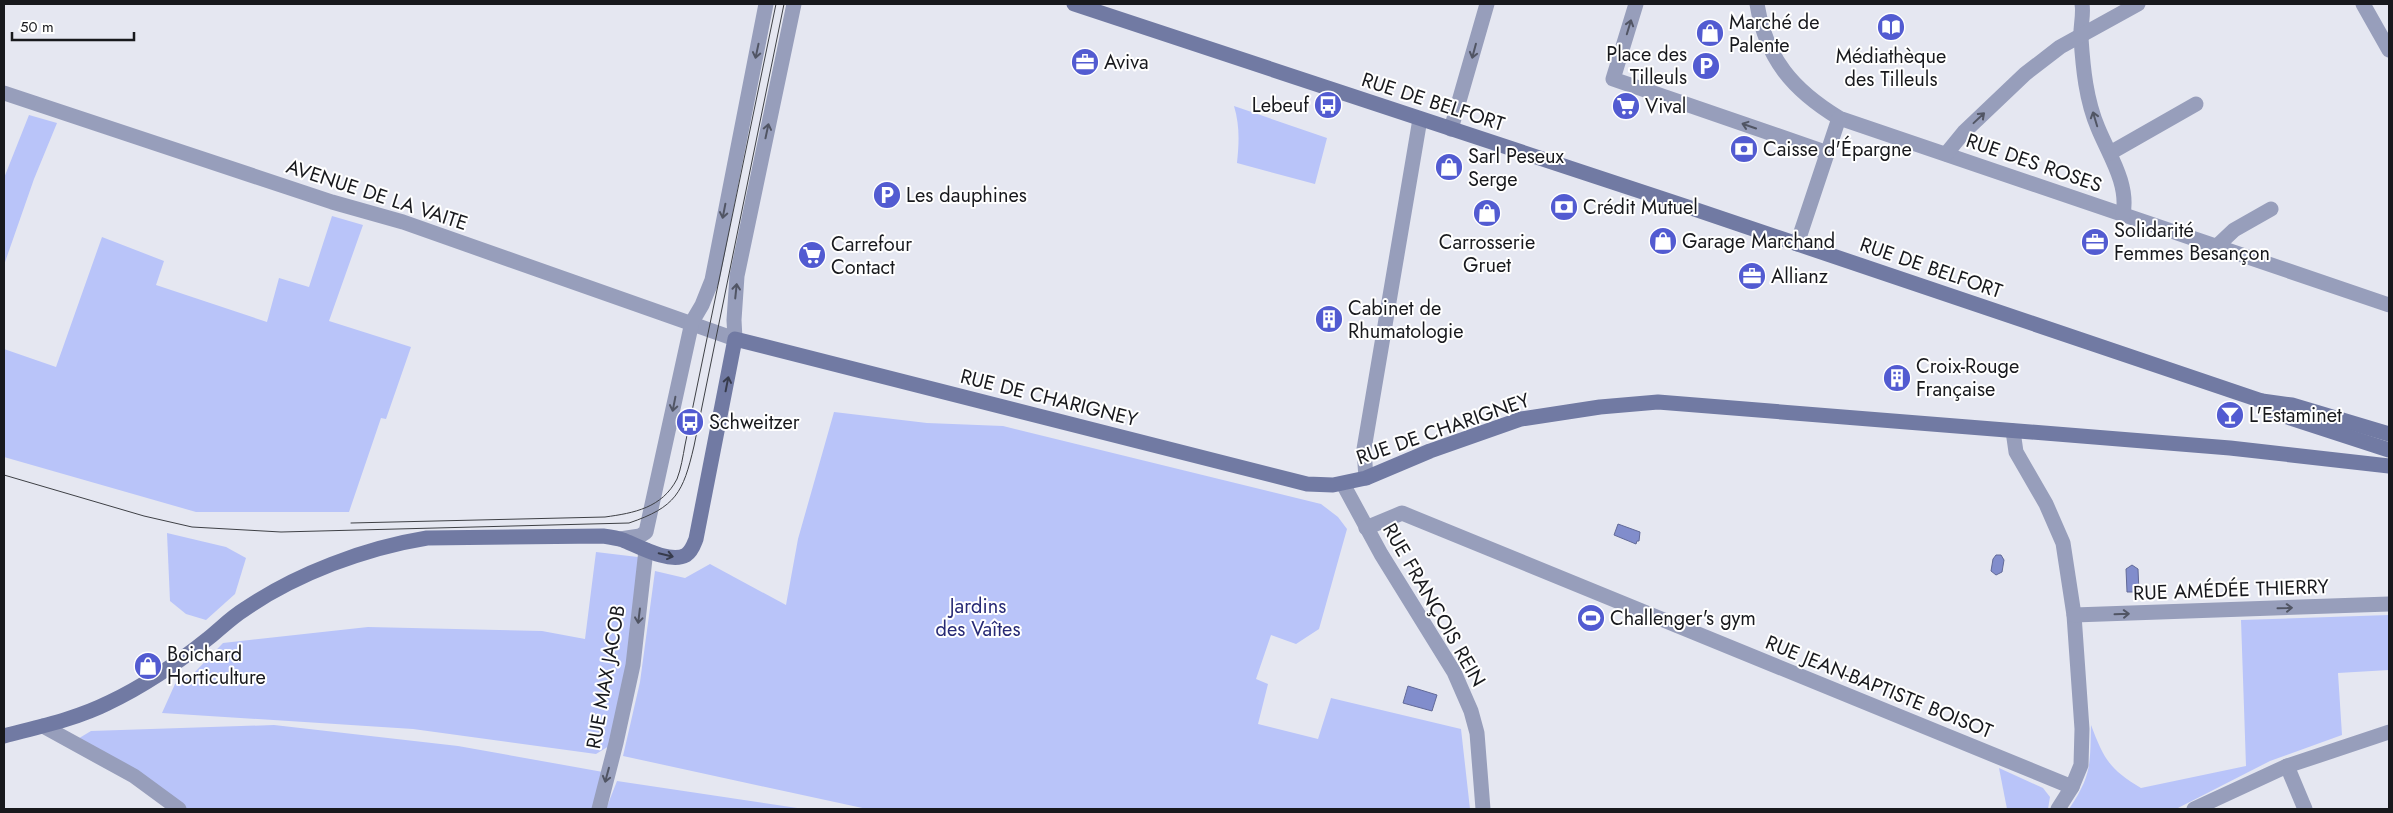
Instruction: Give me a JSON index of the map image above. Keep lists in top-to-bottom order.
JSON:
{
  "streets": {
    "street": [
      "RUE DE BELFORT",
      "RUE DES ROSES",
      "AVENUE DE LA VAITE",
      "RUE DE CHARIGNEY",
      "RUE AMÉDÉE THIERRY",
      "RUE FRANÇOIS REIN",
      "RUE MAX JACOB",
      "RUE JEAN-BAPTISTE BOISOT"
    ]
  },
  "crossings": [
    ["AVENUE DE LA VAITE", "RUE DE CHARIGNEY"],
    ["RUE DE CHARIGNEY", "RUE FRANÇOIS REIN"],
    ["RUE FRANÇOIS REIN", "RUE JEAN-BAPTISTE BOISOT"]
  ],
  "one_way": ["RUE AMÉDÉE THIERRY", "RUE MAX JACOB"],
  "parks": ["Jardins des Vaîtes"],
  "places": {
    "library": ["Médiathèque des Tilleuls"],
    "shop": [
      "Marché de Palente",
      "Sarl Peseux Serge",
      "Carrosserie Gruet",
      "Garage Marchand",
      "Boichard Horticulture"
    ],
    "office": ["Aviva", "Solidarité Femmes Besançon", "Allianz"],
    "parking": ["Place des Tilleuls", "Les dauphines"],
    "bus stop": ["Lebeuf", "Schweitzer"],
    "supermarket": ["Vival", "Carrefour Contact"],
    "bank": ["Caisse d'Épargne", "Crédit Mutuel"],
    "building": ["Cabinet de Rhumatologie", "Croix-Rouge Française"],
    "bar": ["L'Estaminet"],
    "sports": ["Challenger's gym"]
  },
  "scale_bar": "50 m"
}
